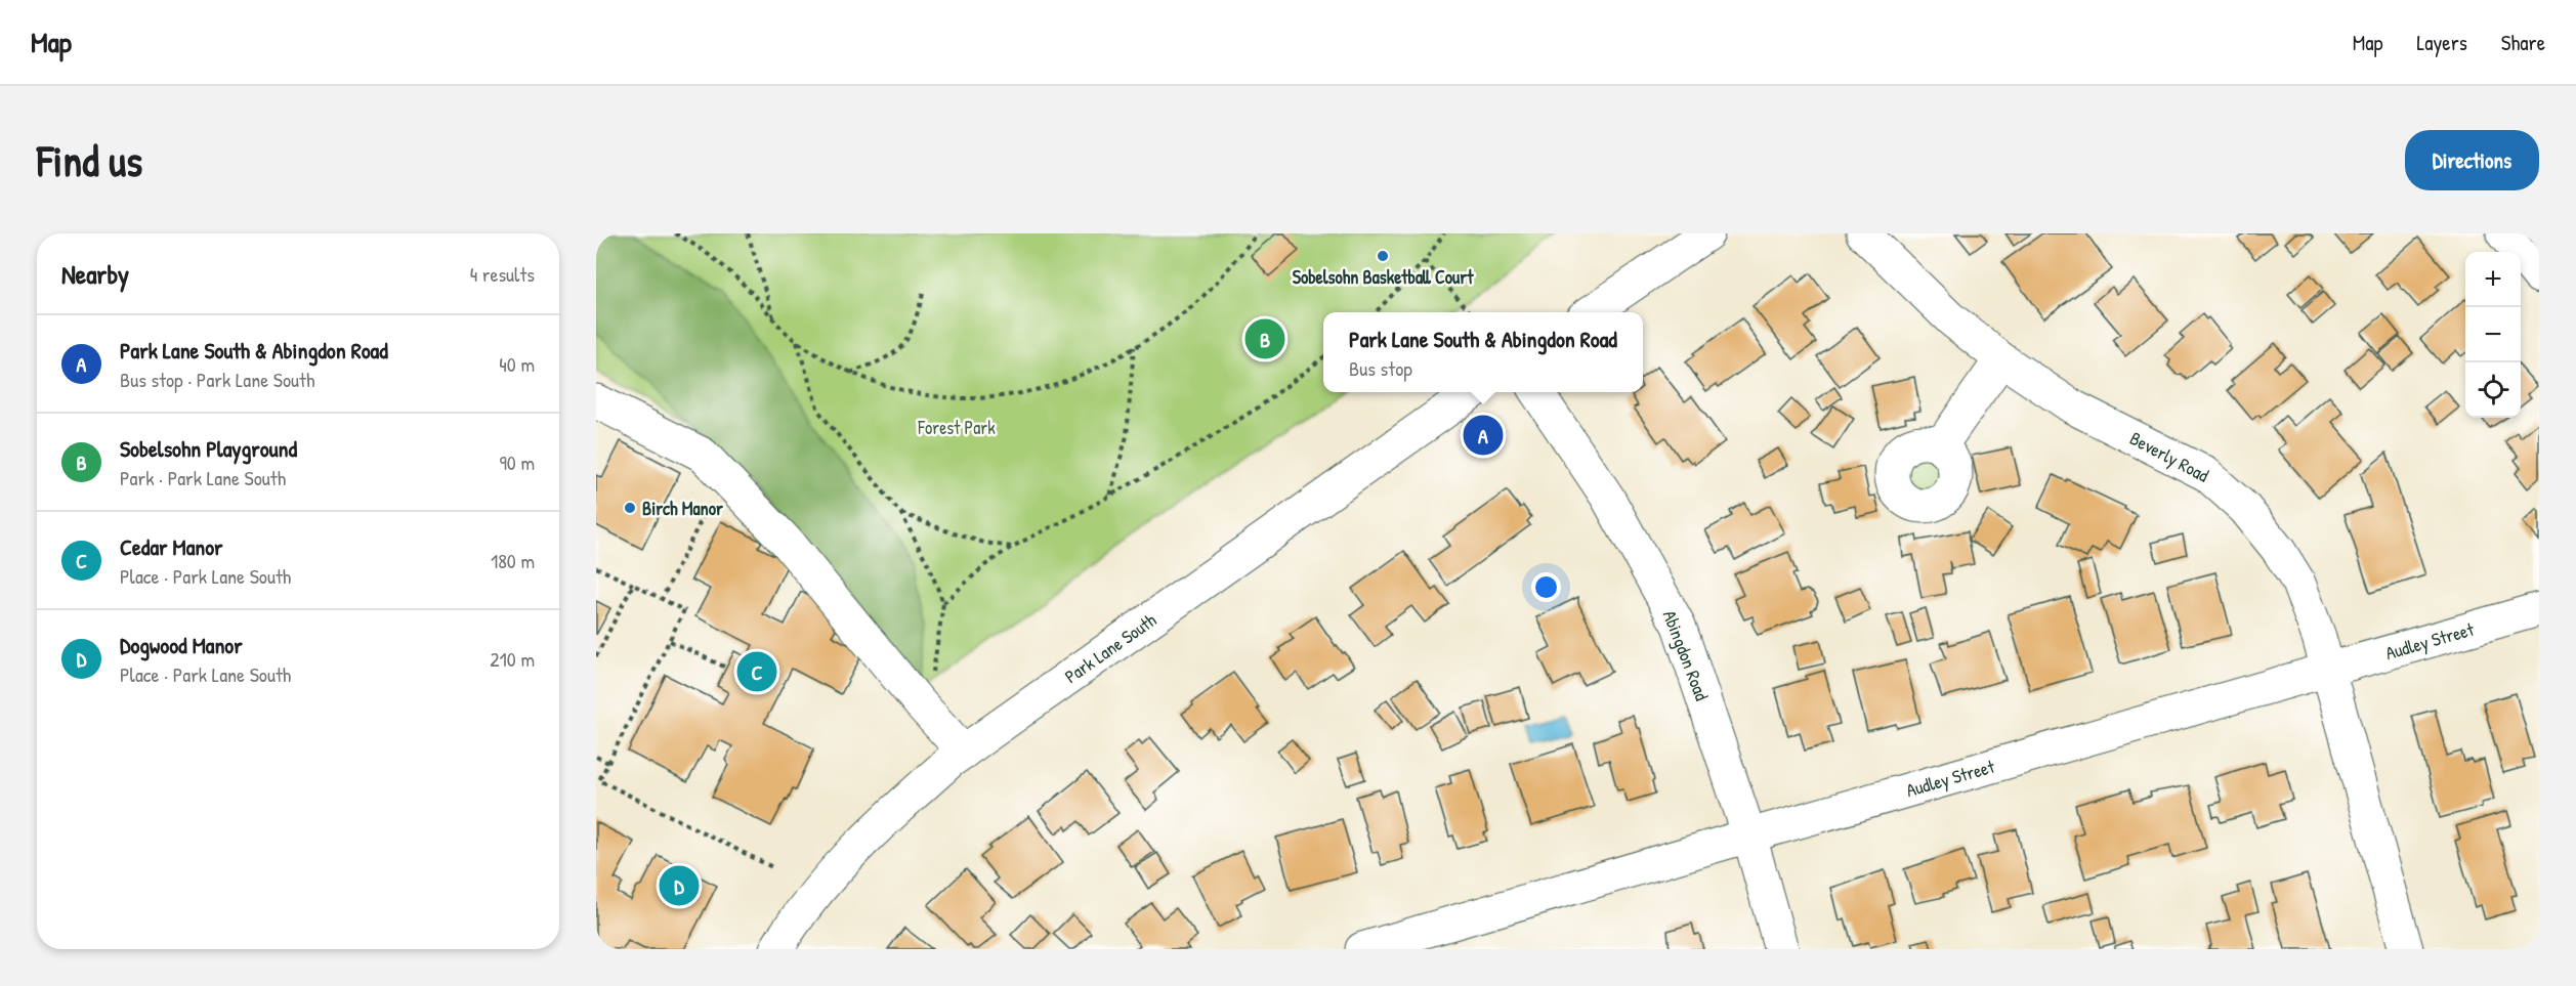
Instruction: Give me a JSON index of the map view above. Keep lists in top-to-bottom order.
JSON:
{
  "streets": {
    "street": [
      "Beverly Road",
      "Audley Street",
      "Park Lane South",
      "Abingdon Road"
    ]
  },
  "crossings": [
    ["Beverly Road", "Audley Street"],
    ["Audley Street", "Abingdon Road"]
  ],
  "parks": ["Forest Park"],
  "places": ["Sobelsohn Basketball Court", "Birch Manor"],
  "page": {
    "header": "Map",
    "nav": ["Map", "Layers", "Share"],
    "buttons": "Directions",
    "title": "Find us",
    "heading": ["Nearby", "4 results"],
    "map_buttons": ["+", "−"],
    "popup": ["Park Lane South & Abingdon Road", "Bus stop"],
    "list": [
      {
        "mark": "A",
        "name": "Park Lane South & Abingdon Road",
        "note": "Bus stop · Park Lane South",
        "value": "40 m"
      },
      {
        "mark": "B",
        "name": "Sobelsohn Playground",
        "note": "Park · Park Lane South",
        "value": "90 m"
      },
      {
        "mark": "C",
        "name": "Cedar Manor",
        "note": "Place · Park Lane South",
        "value": "180 m"
      },
      {
        "mark": "D",
        "name": "Dogwood Manor",
        "note": "Place · Park Lane South",
        "value": "210 m"
      }
    ],
    "pins": [
      "B",
      "A",
      "C",
      "D"
    ]
  }
}
